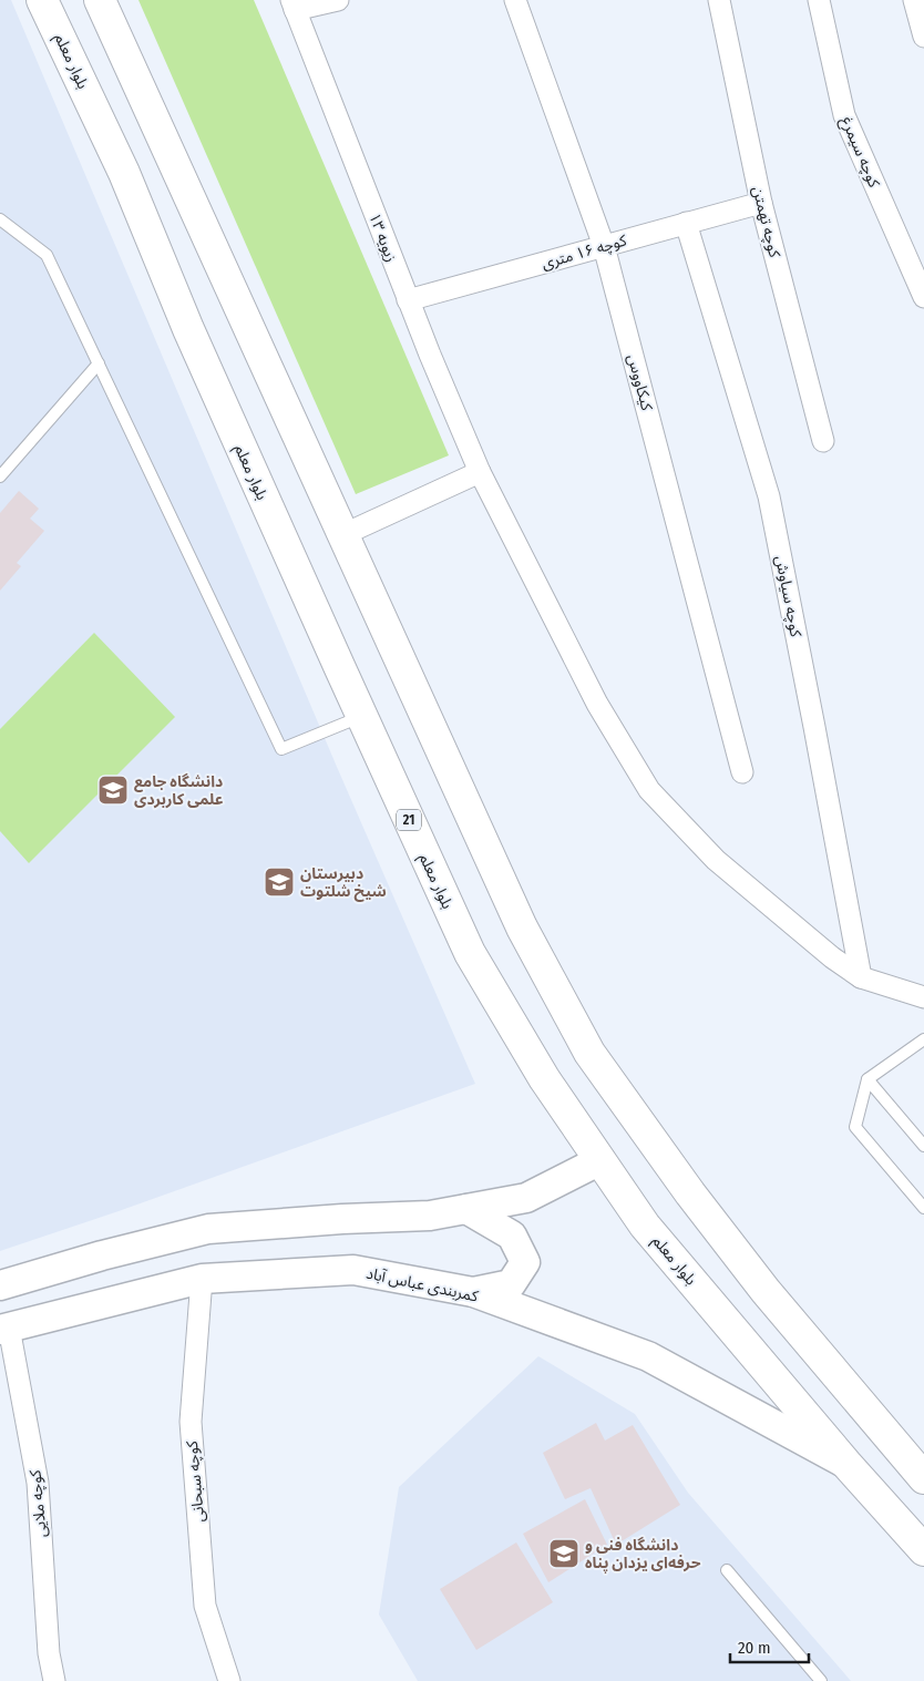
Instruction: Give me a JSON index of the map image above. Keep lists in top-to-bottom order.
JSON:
{
  "streets": {
    "main road": ["بلوار معلم", "21", "کمربندی عباس آباد"],
    "street": [
      "کوچه سیمرغ",
      "کوچه تهمتن",
      "زیویه ۱۳",
      "کوچه ۱۶ متری",
      "کیکاووس",
      "کوچه سیاوش",
      "کوچه سبحانی",
      "کوچه ملایی"
    ]
  },
  "crossings": [
    ["بلوار معلم", "کمربندی عباس آباد"],
    ["کوچه تهمتن", "کوچه ۱۶ متری"],
    ["زیویه ۱۳", "کوچه ۱۶ متری"],
    ["زیویه ۱۳", "کوچه سیاوش"],
    ["کوچه ۱۶ متری", "کیکاووس"],
    ["کوچه ۱۶ متری", "کوچه سیاوش"],
    ["کمربندی عباس آباد", "کوچه سبحانی"],
    ["کمربندی عباس آباد", "کوچه ملایی"]
  ],
  "places": {
    "school or university": ["دانشگاه جامع علمی کاربردی", "دبیرستان شیخ شلتوت", "دانشگاه فنی و حرفه‌ای یزدان پناه"]
  },
  "scale_bar": "20 m"
}
